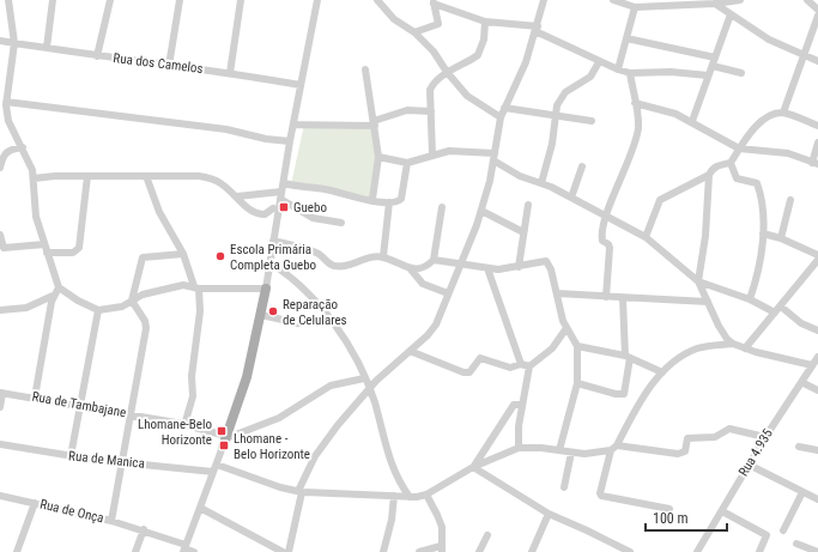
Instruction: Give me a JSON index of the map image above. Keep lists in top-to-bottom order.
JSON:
{
  "streets": {
    "street": [
      "Rua dos Camelos",
      "Rua de Tambajane",
      "Rua 4.935",
      "Rua de Manica",
      "Rua de Onça"
    ]
  },
  "places": {
    "transit": ["Guebo", "Lhomane-Belo Horizonte", "Lhomane - Belo Horizonte"],
    "other": ["Escola Primária Completa Guebo", "Reparação de Celulares"]
  },
  "scale_bar": "100 m"
}
